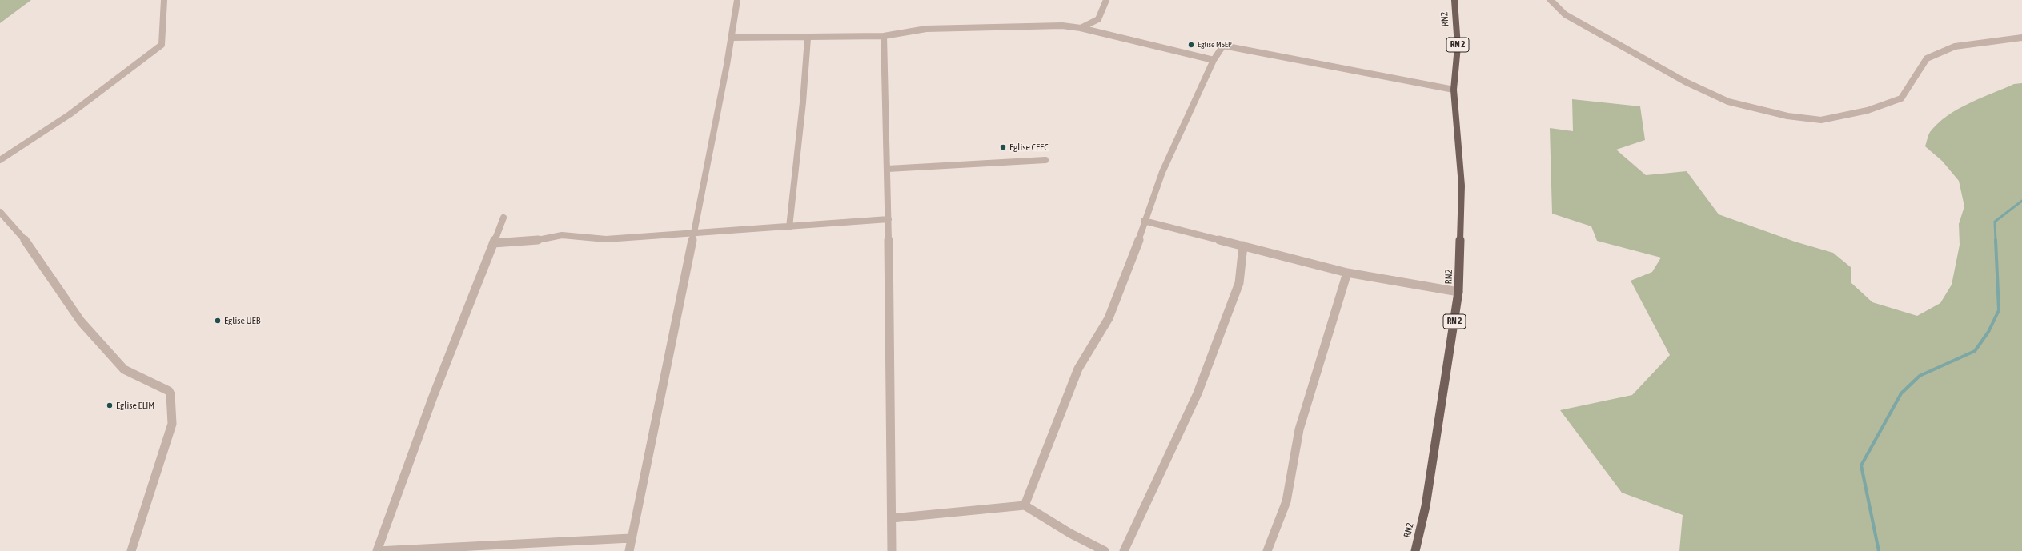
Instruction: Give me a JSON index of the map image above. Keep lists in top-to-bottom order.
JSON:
{
  "streets": {
    "main road": ["RN2", "RN 2"]
  },
  "places": [
    "Eglise MSEP",
    "Eglise CEEC",
    "Eglise UEB",
    "Eglise ELIM"
  ]
}
